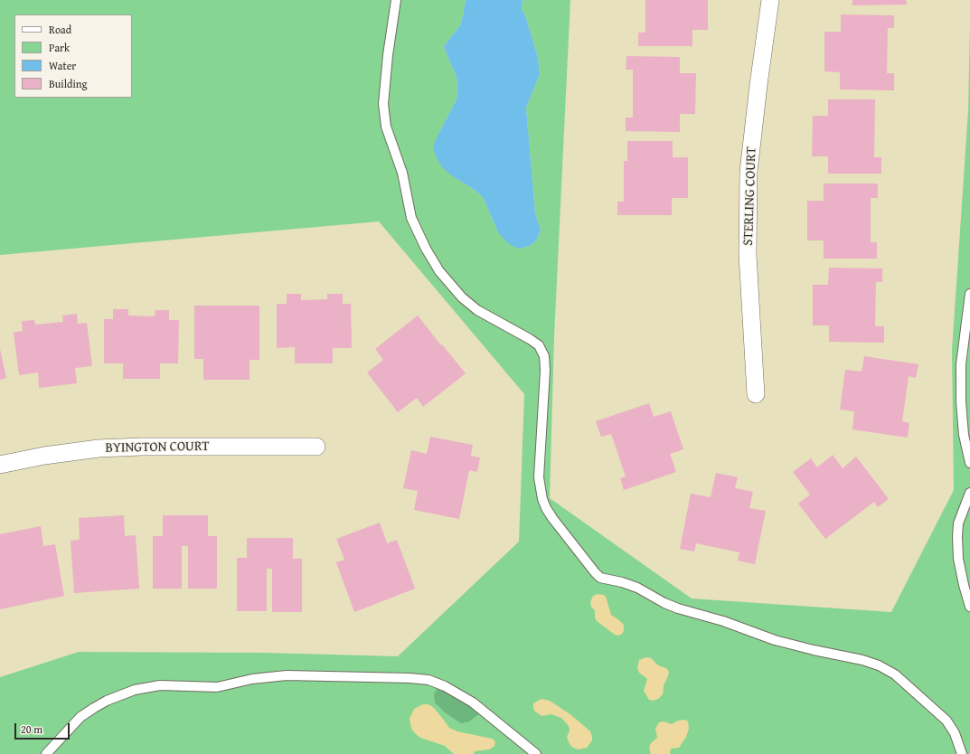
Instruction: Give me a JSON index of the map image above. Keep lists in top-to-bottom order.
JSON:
{
  "streets": {
    "street": ["STERLING COURT", "BYINGTON COURT"]
  },
  "legend": [
    "Road",
    "Park",
    "Water",
    "Building"
  ],
  "scale_bar": "20 m"
}
